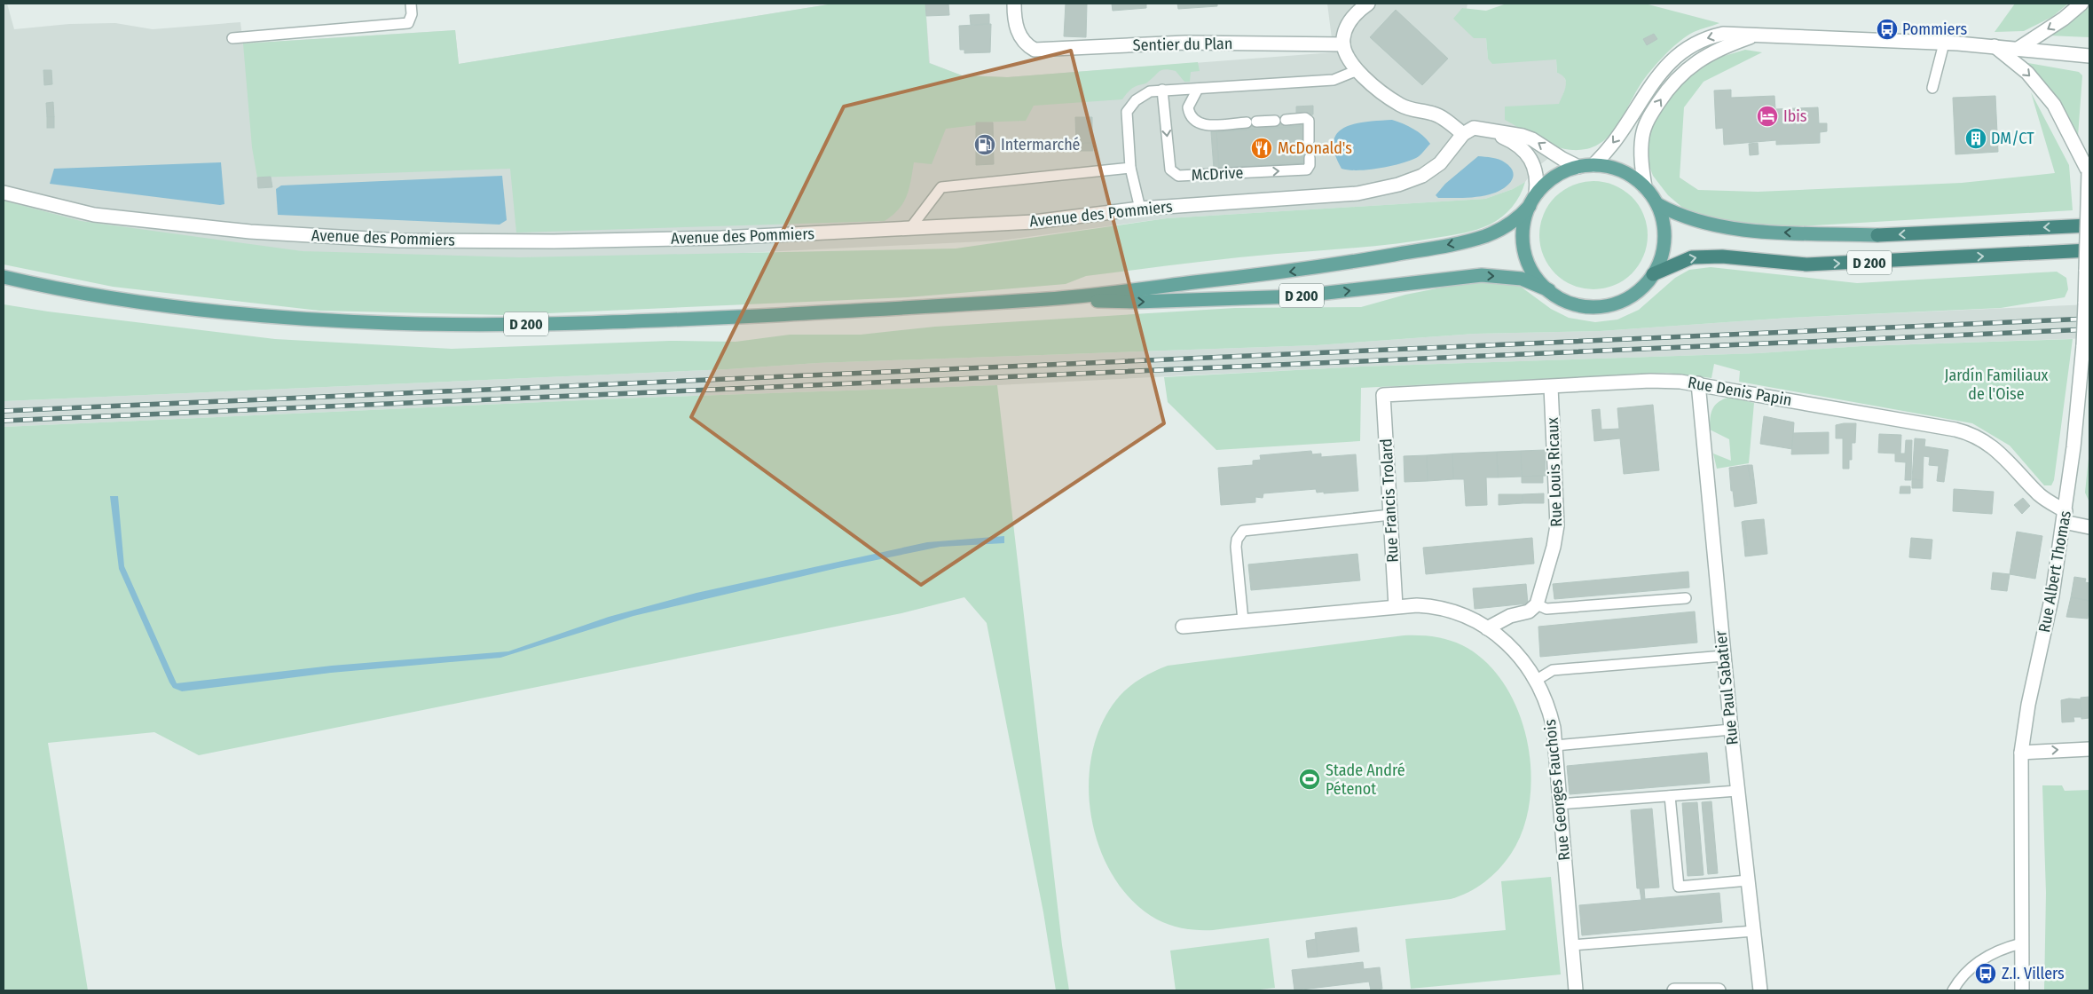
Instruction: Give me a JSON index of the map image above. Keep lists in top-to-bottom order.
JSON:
{
  "streets": {
    "highway": ["D 200"],
    "street": [
      "Sentier du Plan",
      "Avenue des Pommiers",
      "Rue Denis Papin",
      "Rue Louis Ricaux",
      "Rue Francis Trolard",
      "Rue Albert Thomas",
      "Rue Paul Sabatier",
      "Rue Georges Fauchois"
    ],
    "lane": ["McDrive"]
  },
  "crossings": [
    ["Rue Denis Papin", "Rue Louis Ricaux"],
    ["Rue Denis Papin", "Rue Francis Trolard"],
    ["Rue Denis Papin", "Rue Albert Thomas"],
    ["Rue Denis Papin", "Rue Paul Sabatier"],
    ["Rue Francis Trolard", "Rue Georges Fauchois"]
  ],
  "parks": ["Jardín Familiaux de l'Oise"],
  "places": {
    "bus stop": ["Pommiers", "Z.I. Villers"],
    "hotel": ["Ibis"],
    "building": ["DM/CT"],
    "fuel station": ["Intermarché"],
    "restaurant": ["McDonald's"],
    "sports": ["Stade André Pétenot"]
  }
}
